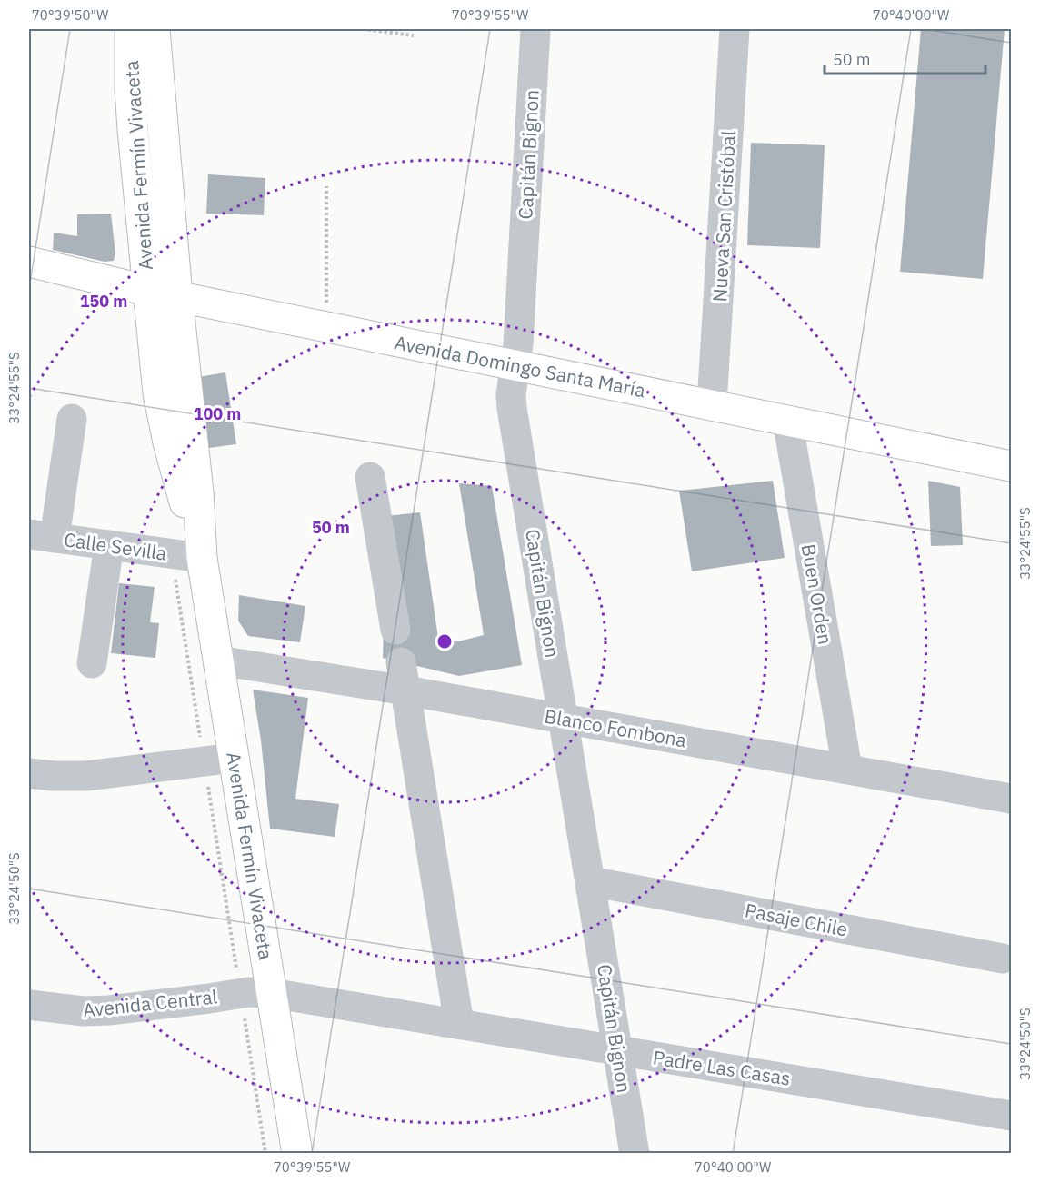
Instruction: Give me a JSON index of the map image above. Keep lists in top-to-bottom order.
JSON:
{
  "streets": {
    "main road": ["Avenida Fermín Vivaceta", "Avenida Domingo Santa María"],
    "street": [
      "Capitán Bignon",
      "Nueva San Cristóbal",
      "Calle Sevilla",
      "Buen Orden",
      "Blanco Fombona",
      "Pasaje Chile",
      "Avenida Central",
      "Padre Las Casas"
    ]
  },
  "crossings": [
    ["Capitán Bignon", "Avenida Domingo Santa María"],
    ["Capitán Bignon", "Blanco Fombona"],
    ["Capitán Bignon", "Pasaje Chile"],
    ["Capitán Bignon", "Padre Las Casas"],
    ["Avenida Fermín Vivaceta", "Avenida Domingo Santa María"],
    ["Avenida Fermín Vivaceta", "Calle Sevilla"],
    ["Avenida Fermín Vivaceta", "Blanco Fombona"],
    ["Avenida Fermín Vivaceta", "Avenida Central"],
    ["Avenida Fermín Vivaceta", "Padre Las Casas"],
    ["Nueva San Cristóbal", "Avenida Domingo Santa María"],
    ["Avenida Domingo Santa María", "Buen Orden"],
    ["Buen Orden", "Blanco Fombona"],
    ["Avenida Central", "Padre Las Casas"]
  ],
  "scale_bar": "50 m",
  "coordinates": [
    "70°39'50\"W",
    "70°39'55\"W",
    "70°40'00\"W",
    "33°24'55\"S",
    "33°24'50\"S"
  ],
  "rings": ["150 m", "100 m", "50 m"]
}
